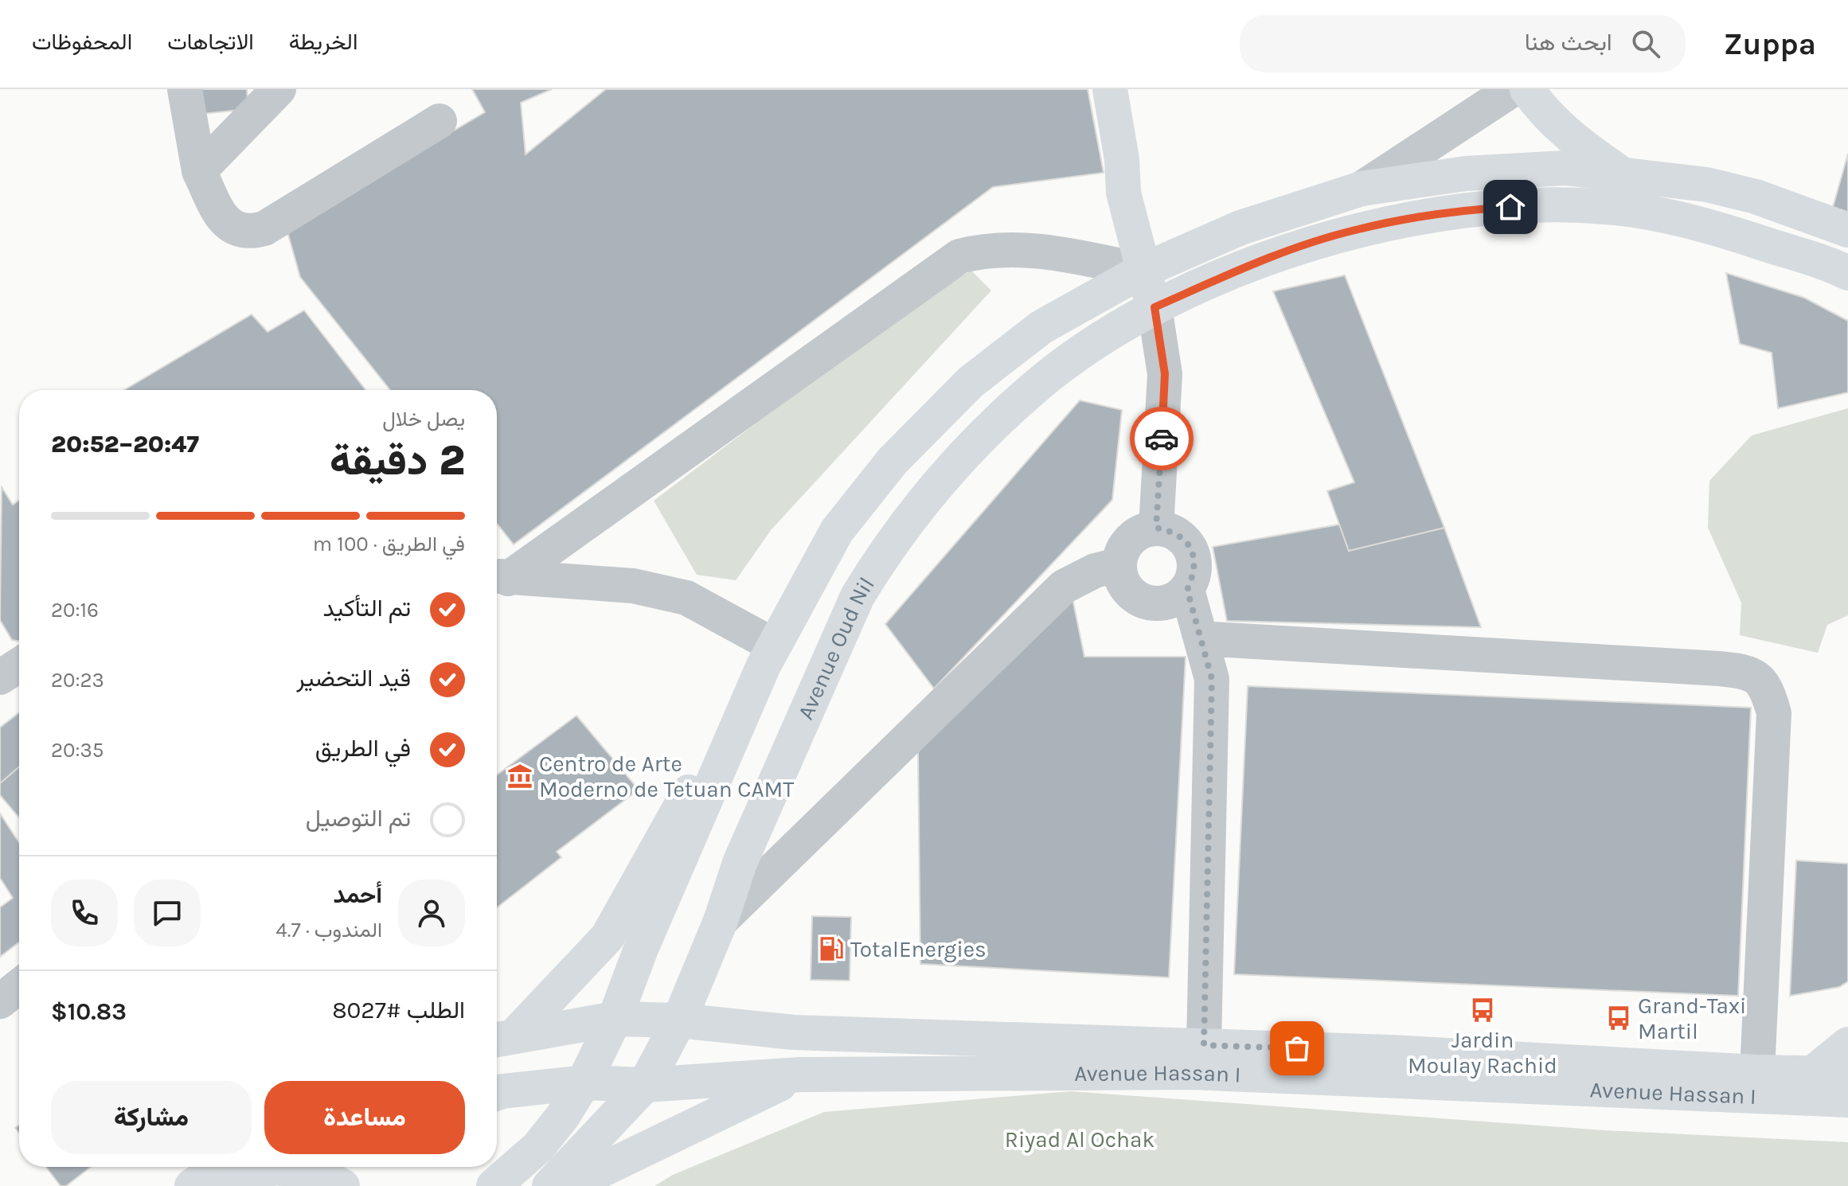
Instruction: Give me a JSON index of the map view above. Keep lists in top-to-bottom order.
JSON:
{
  "streets": {
    "main road": ["Avenue Oud Nil", "Avenue Hassan I"]
  },
  "crossings": [
    ["Avenue Oud Nil", "Avenue Hassan I"]
  ],
  "parks": ["Riyad Al Ochak"],
  "places": {
    "museum": ["Centro de Arte Moderno de Tetuan CAMT"],
    "fuel station": ["TotalEnergies"],
    "bus stop": ["Jardin Moulay Rachid", "Grand-Taxi Martil"]
  },
  "page": {
    "header": "Zuppa",
    "search": "ابحث هنا",
    "nav": ["الخريطة", "الاتجاهات", "المحفوظات"],
    "heading": ["2 دقيقة", "يصل خلال", "20:47–20:52"],
    "panel": [
      "أحمد",
      "المندوب · 4.7",
      "الطلب #8027",
      "$10.83"
    ],
    "bar": "في الطريق · 100 m",
    "list": [
      ["تم التأكيد", "20:16"],
      ["قيد التحضير", "20:23"],
      ["في الطريق", "20:35"],
      "تم التوصيل"
    ],
    "buttons": ["مساعدة", "مشاركة"]
  }
}
